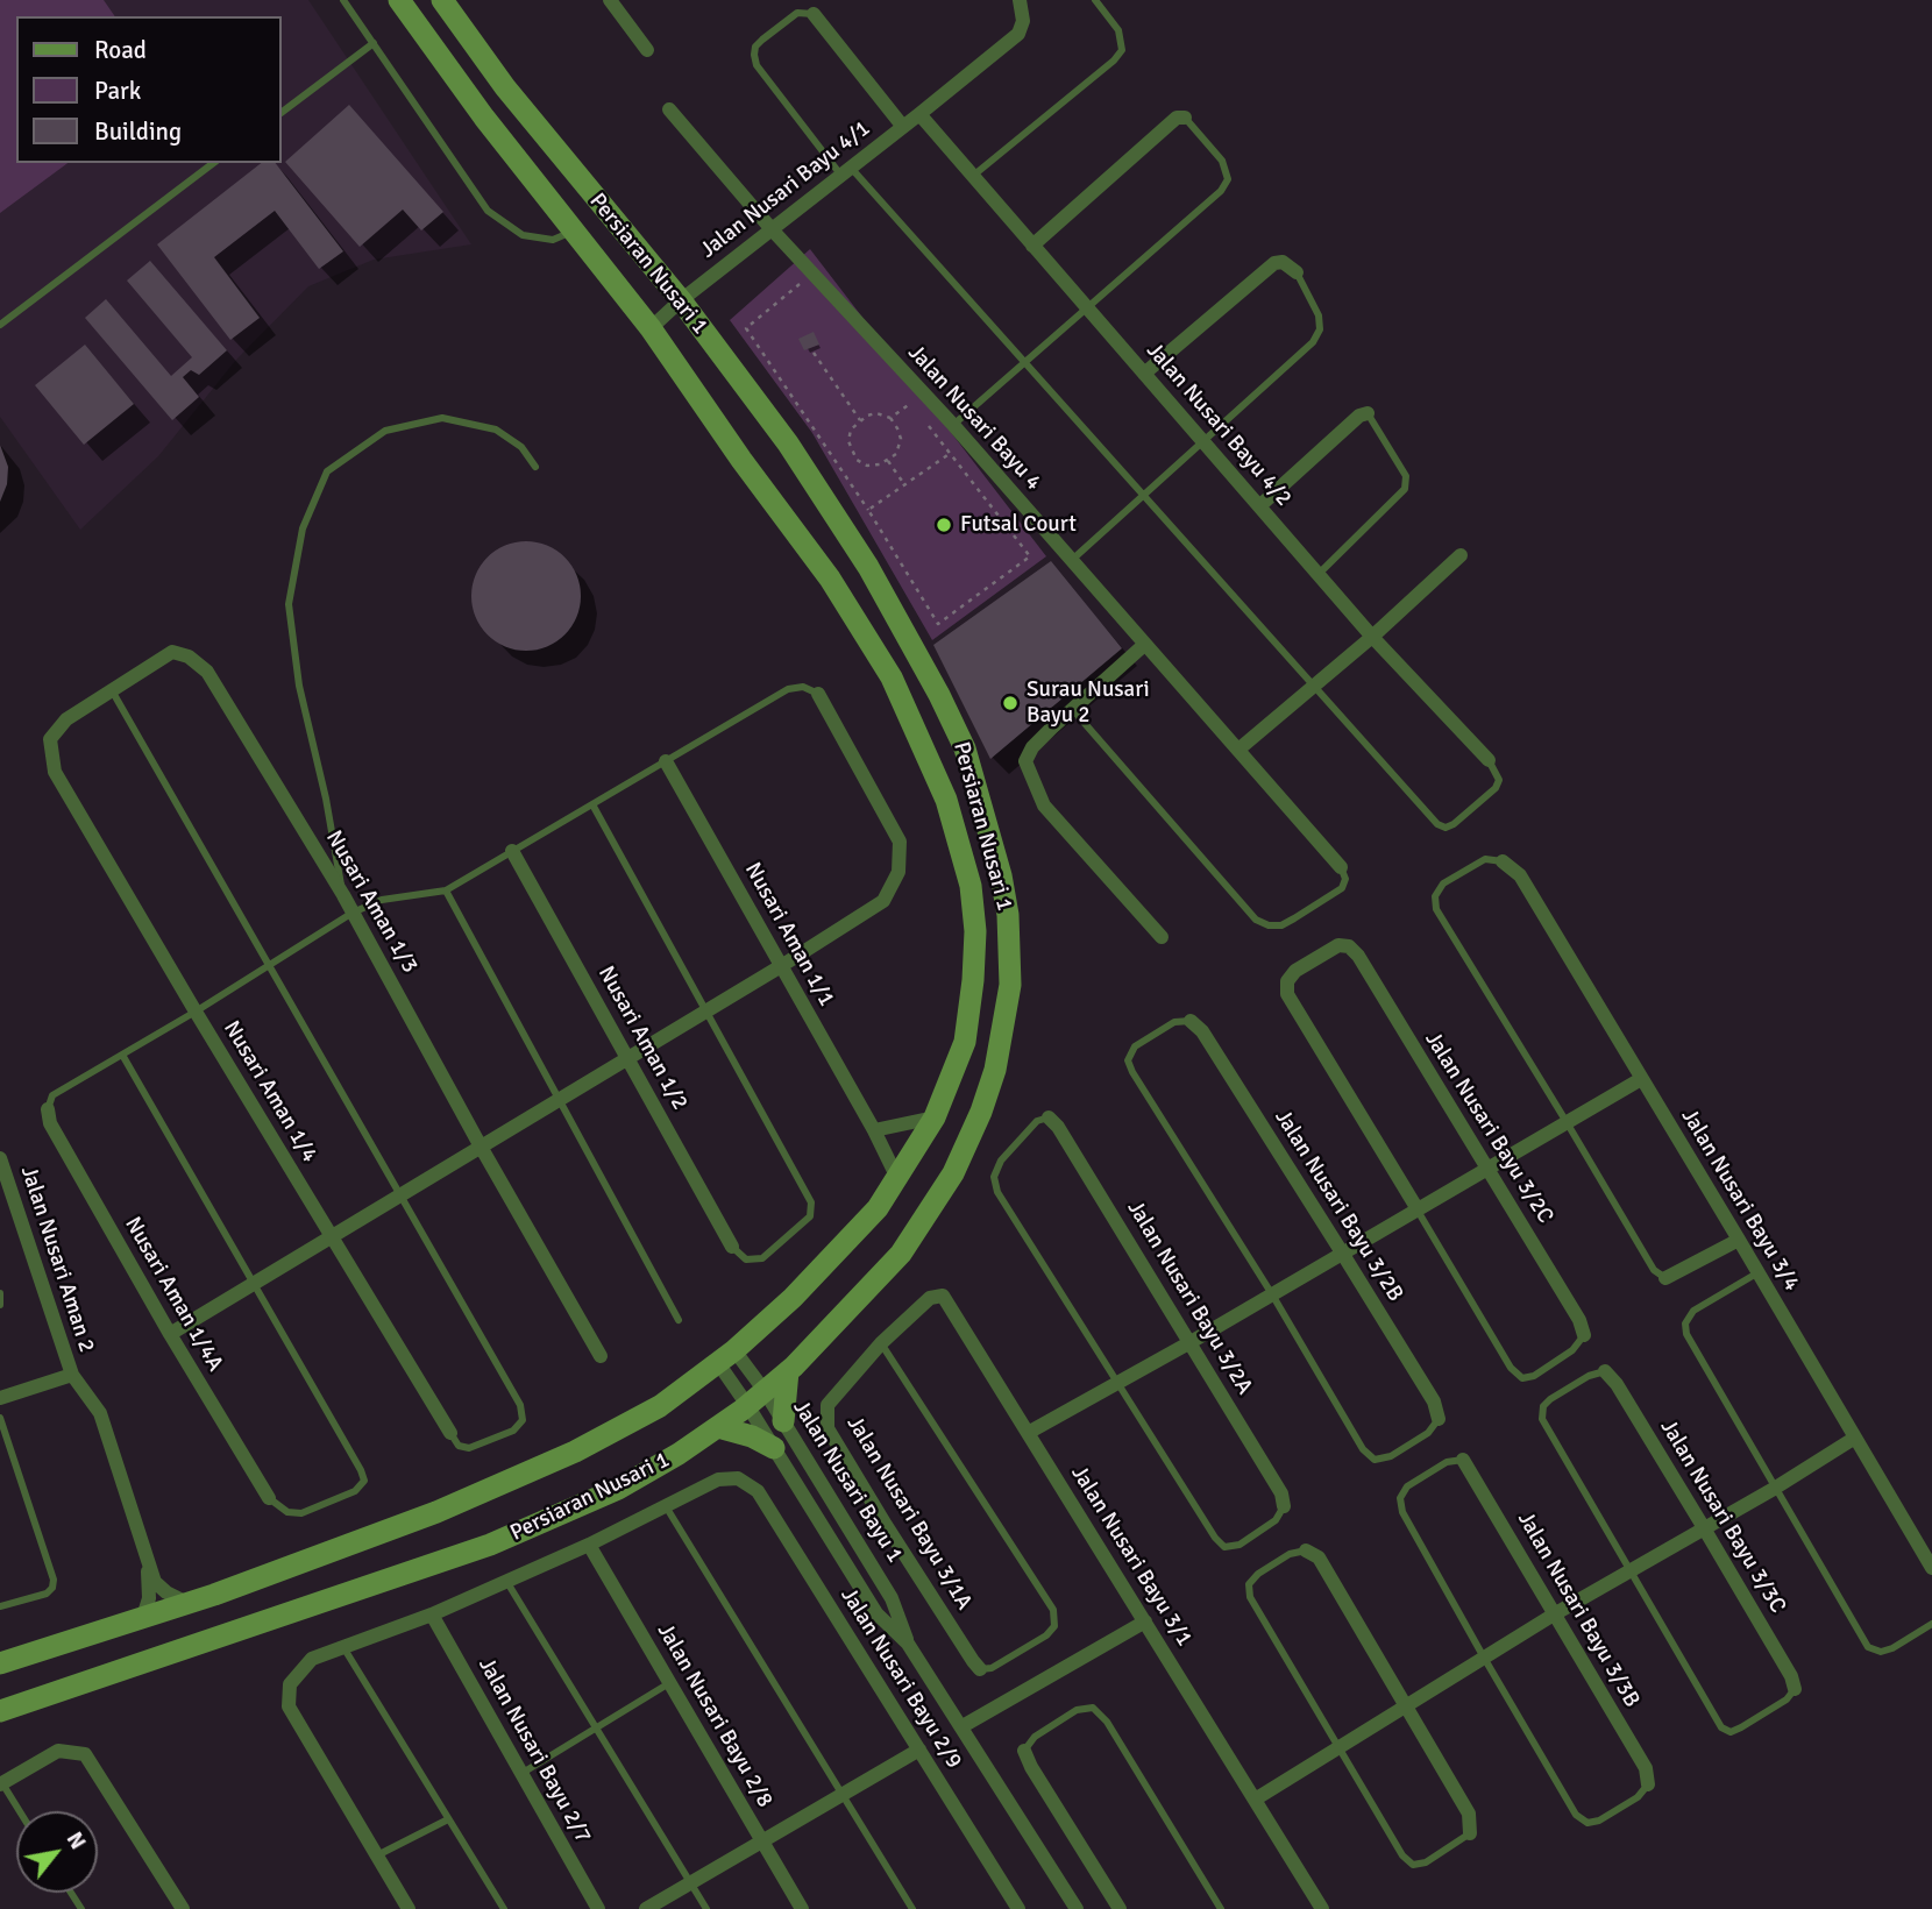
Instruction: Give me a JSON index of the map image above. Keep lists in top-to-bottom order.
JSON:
{
  "streets": {
    "main road": ["Persiaran Nusari 1"],
    "street": [
      "Jalan Nusari Bayu 4/1",
      "Jalan Nusari Bayu 4",
      "Jalan Nusari Bayu 4/2",
      "Nusari Aman 1/3",
      "Nusari Aman 1/1",
      "Nusari Aman 1/2",
      "Nusari Aman 1/4",
      "Jalan Nusari Bayu 3/2C",
      "Jalan Nusari Bayu 3/4",
      "Jalan Nusari Bayu 3/2B",
      "Jalan Nusari Aman 2",
      "Nusari Aman 1/4A",
      "Jalan Nusari Bayu 3/2A",
      "Jalan Nusari Bayu 1",
      "Jalan Nusari Bayu 3/1A",
      "Jalan Nusari Bayu 3/3C",
      "Jalan Nusari Bayu 3/1",
      "Jalan Nusari Bayu 3/3B",
      "Jalan Nusari Bayu 2/9",
      "Jalan Nusari Bayu 2/8",
      "Jalan Nusari Bayu 2/7"
    ]
  },
  "crossings": [
    ["Jalan Nusari Bayu 4/1", "Persiaran Nusari 1"],
    ["Jalan Nusari Bayu 4/1", "Jalan Nusari Bayu 4"],
    ["Jalan Nusari Bayu 4/1", "Jalan Nusari Bayu 4/2"],
    ["Persiaran Nusari 1", "Nusari Aman 1/1"],
    ["Persiaran Nusari 1", "Jalan Nusari Aman 2"],
    ["Persiaran Nusari 1", "Jalan Nusari Bayu 1"],
    ["Nusari Aman 1/3", "Nusari Aman 1/4"],
    ["Jalan Nusari Bayu 3/1A", "Jalan Nusari Bayu 3/1"]
  ],
  "places": ["Futsal Court", "Surau Nusari Bayu 2"],
  "legend": ["Road", "Park", "Building"],
  "north": "top right"
}
